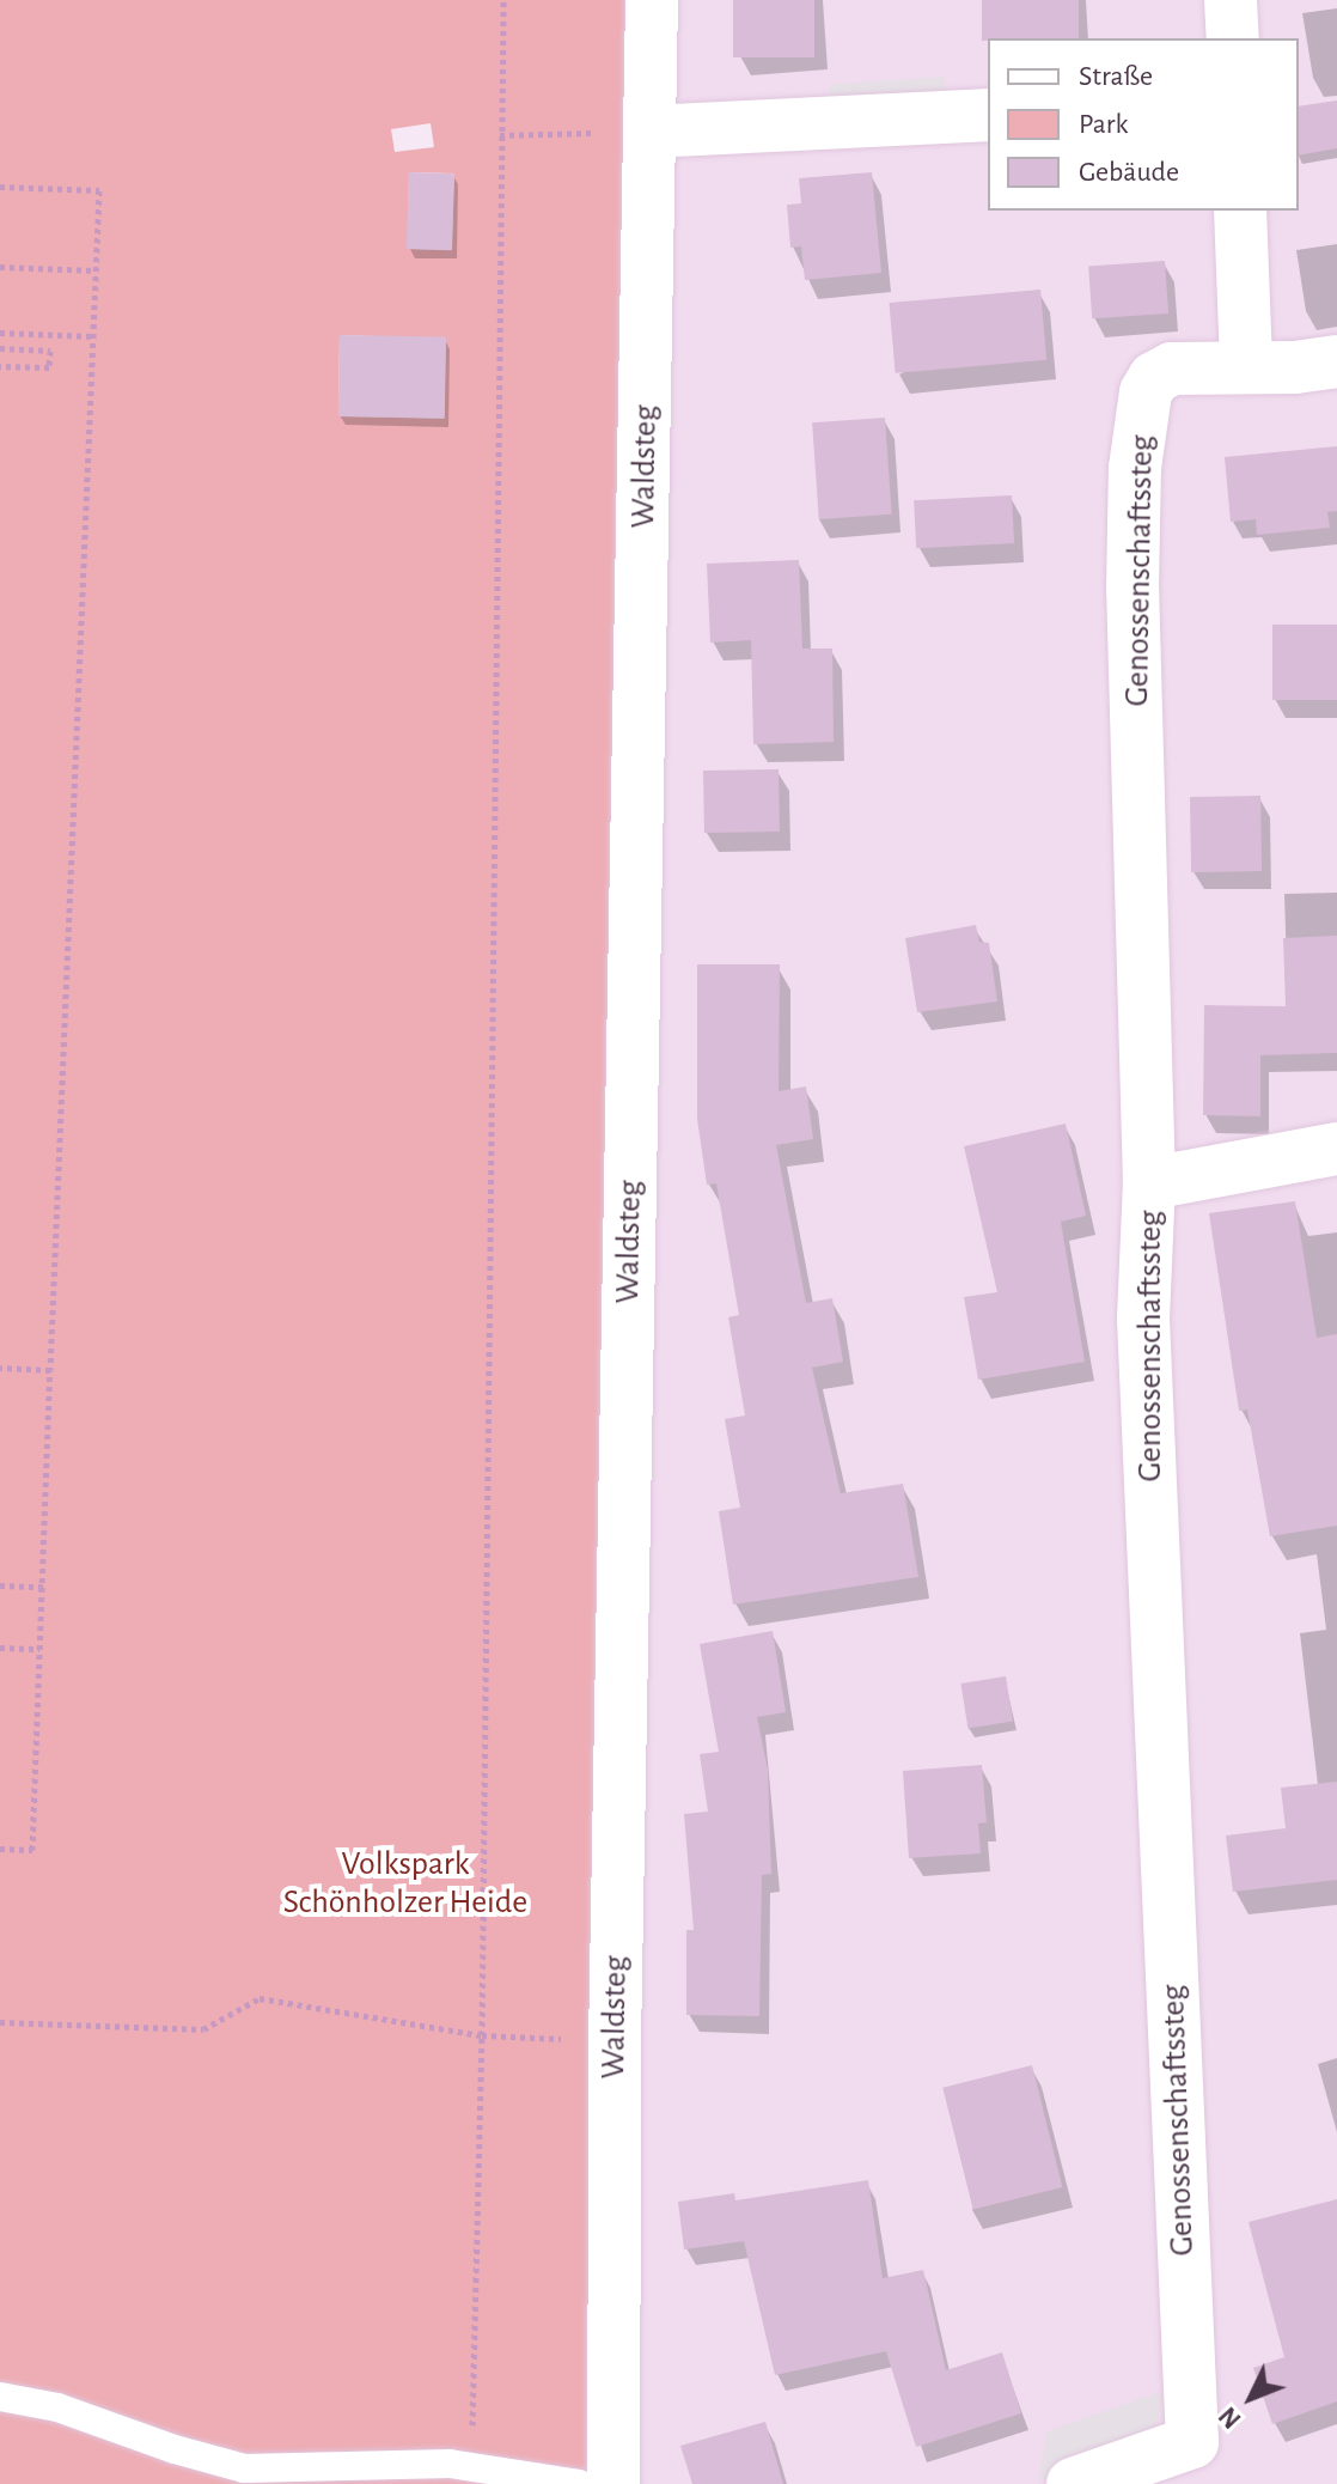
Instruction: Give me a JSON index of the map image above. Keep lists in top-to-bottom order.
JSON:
{
  "streets": {
    "street": ["Waldsteg", "Genossenschaftssteg"]
  },
  "parks": ["Volkspark Schönholzer Heide"],
  "legend": ["Straße", "Park", "Gebäude"],
  "north": "bottom left"
}
